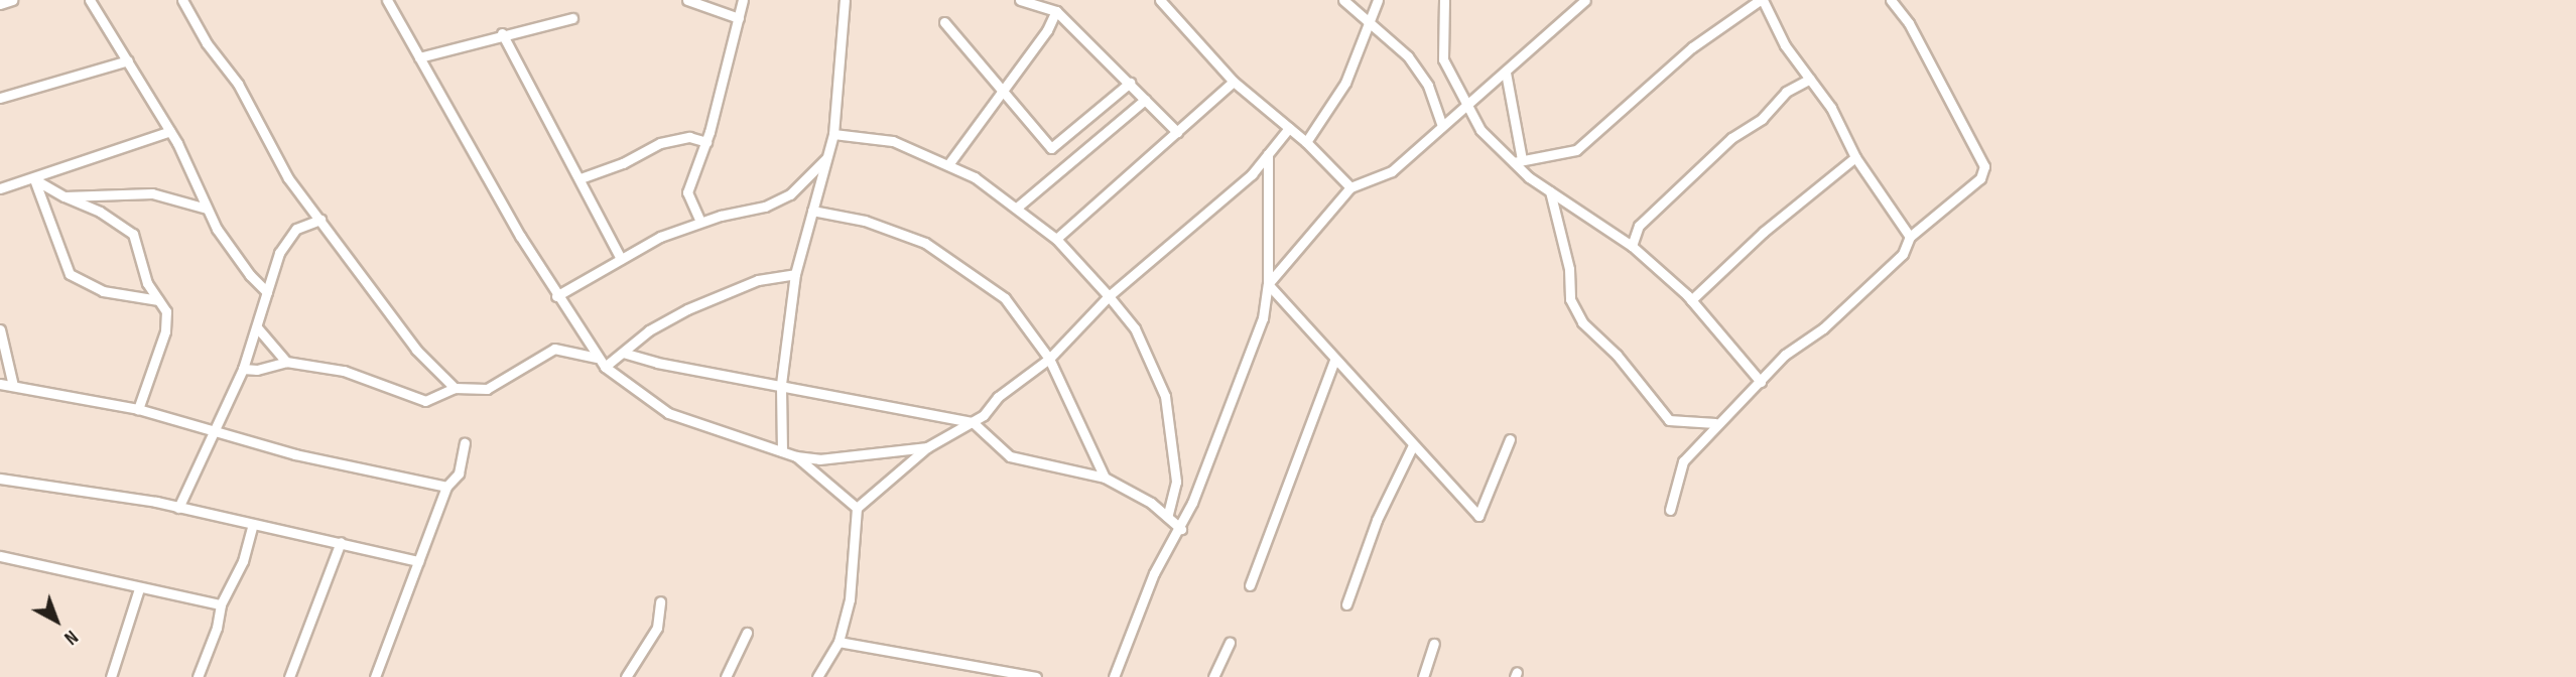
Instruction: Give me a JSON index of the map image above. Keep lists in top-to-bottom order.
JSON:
{
  "north": "bottom right"
}
